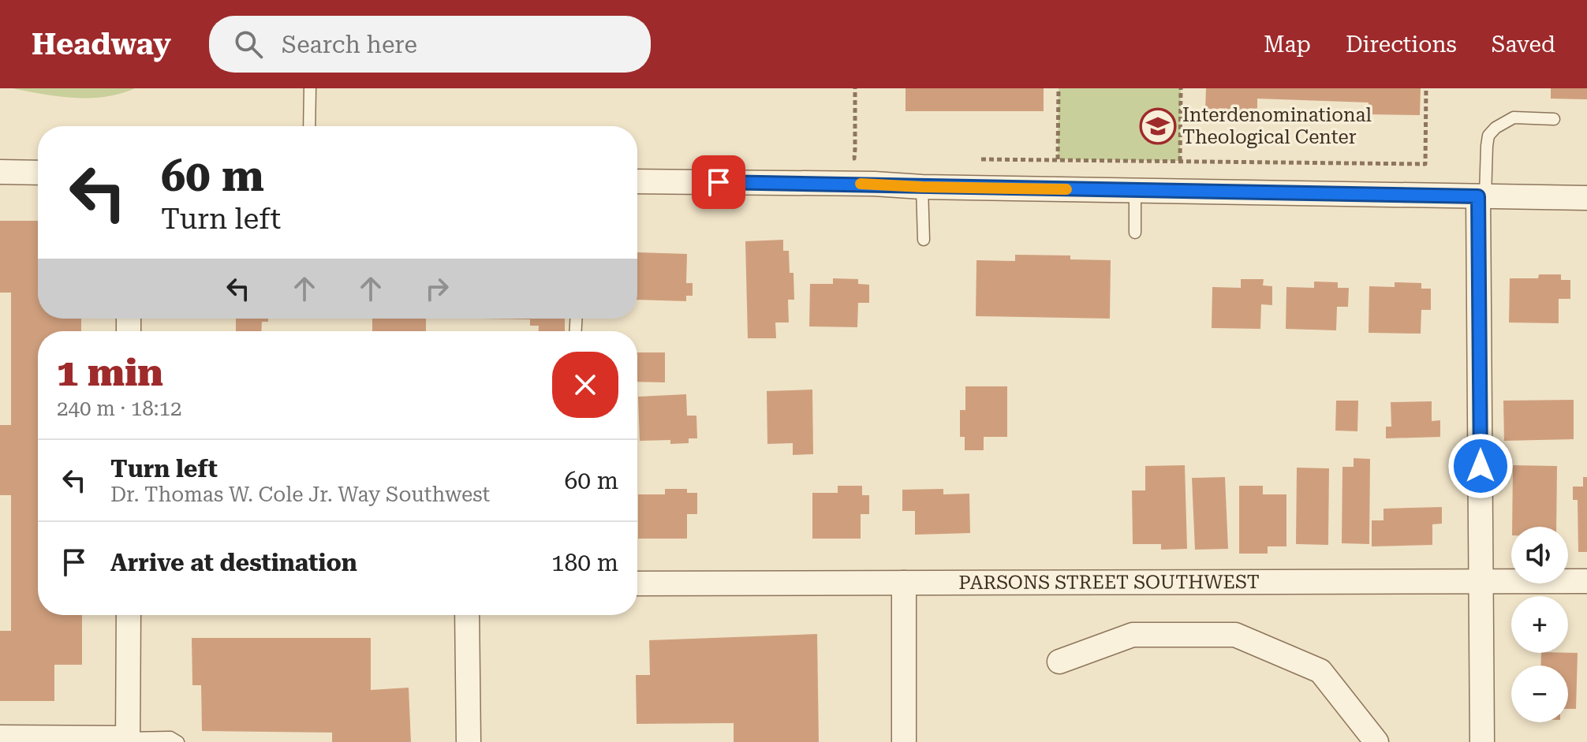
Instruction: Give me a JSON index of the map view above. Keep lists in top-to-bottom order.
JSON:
{
  "streets": {
    "street": ["PARSONS STREET SOUTHWEST"]
  },
  "places": {
    "school or university": ["Interdenominational Theological Center"]
  },
  "page": {
    "header": "Headway",
    "search": "Search here",
    "nav": ["Map", "Directions", "Saved"],
    "turn": ["60 m", "Turn left"],
    "heading": ["1 min", "240 m · 18:12"],
    "list": [
      {
        "name": "Turn left",
        "note": "Dr. Thomas W. Cole Jr. Way Southwest",
        "value": "60 m"
      },
      {
        "name": "Arrive at destination",
        "value": "180 m"
      }
    ],
    "map_buttons": ["+", "−"]
  }
}
